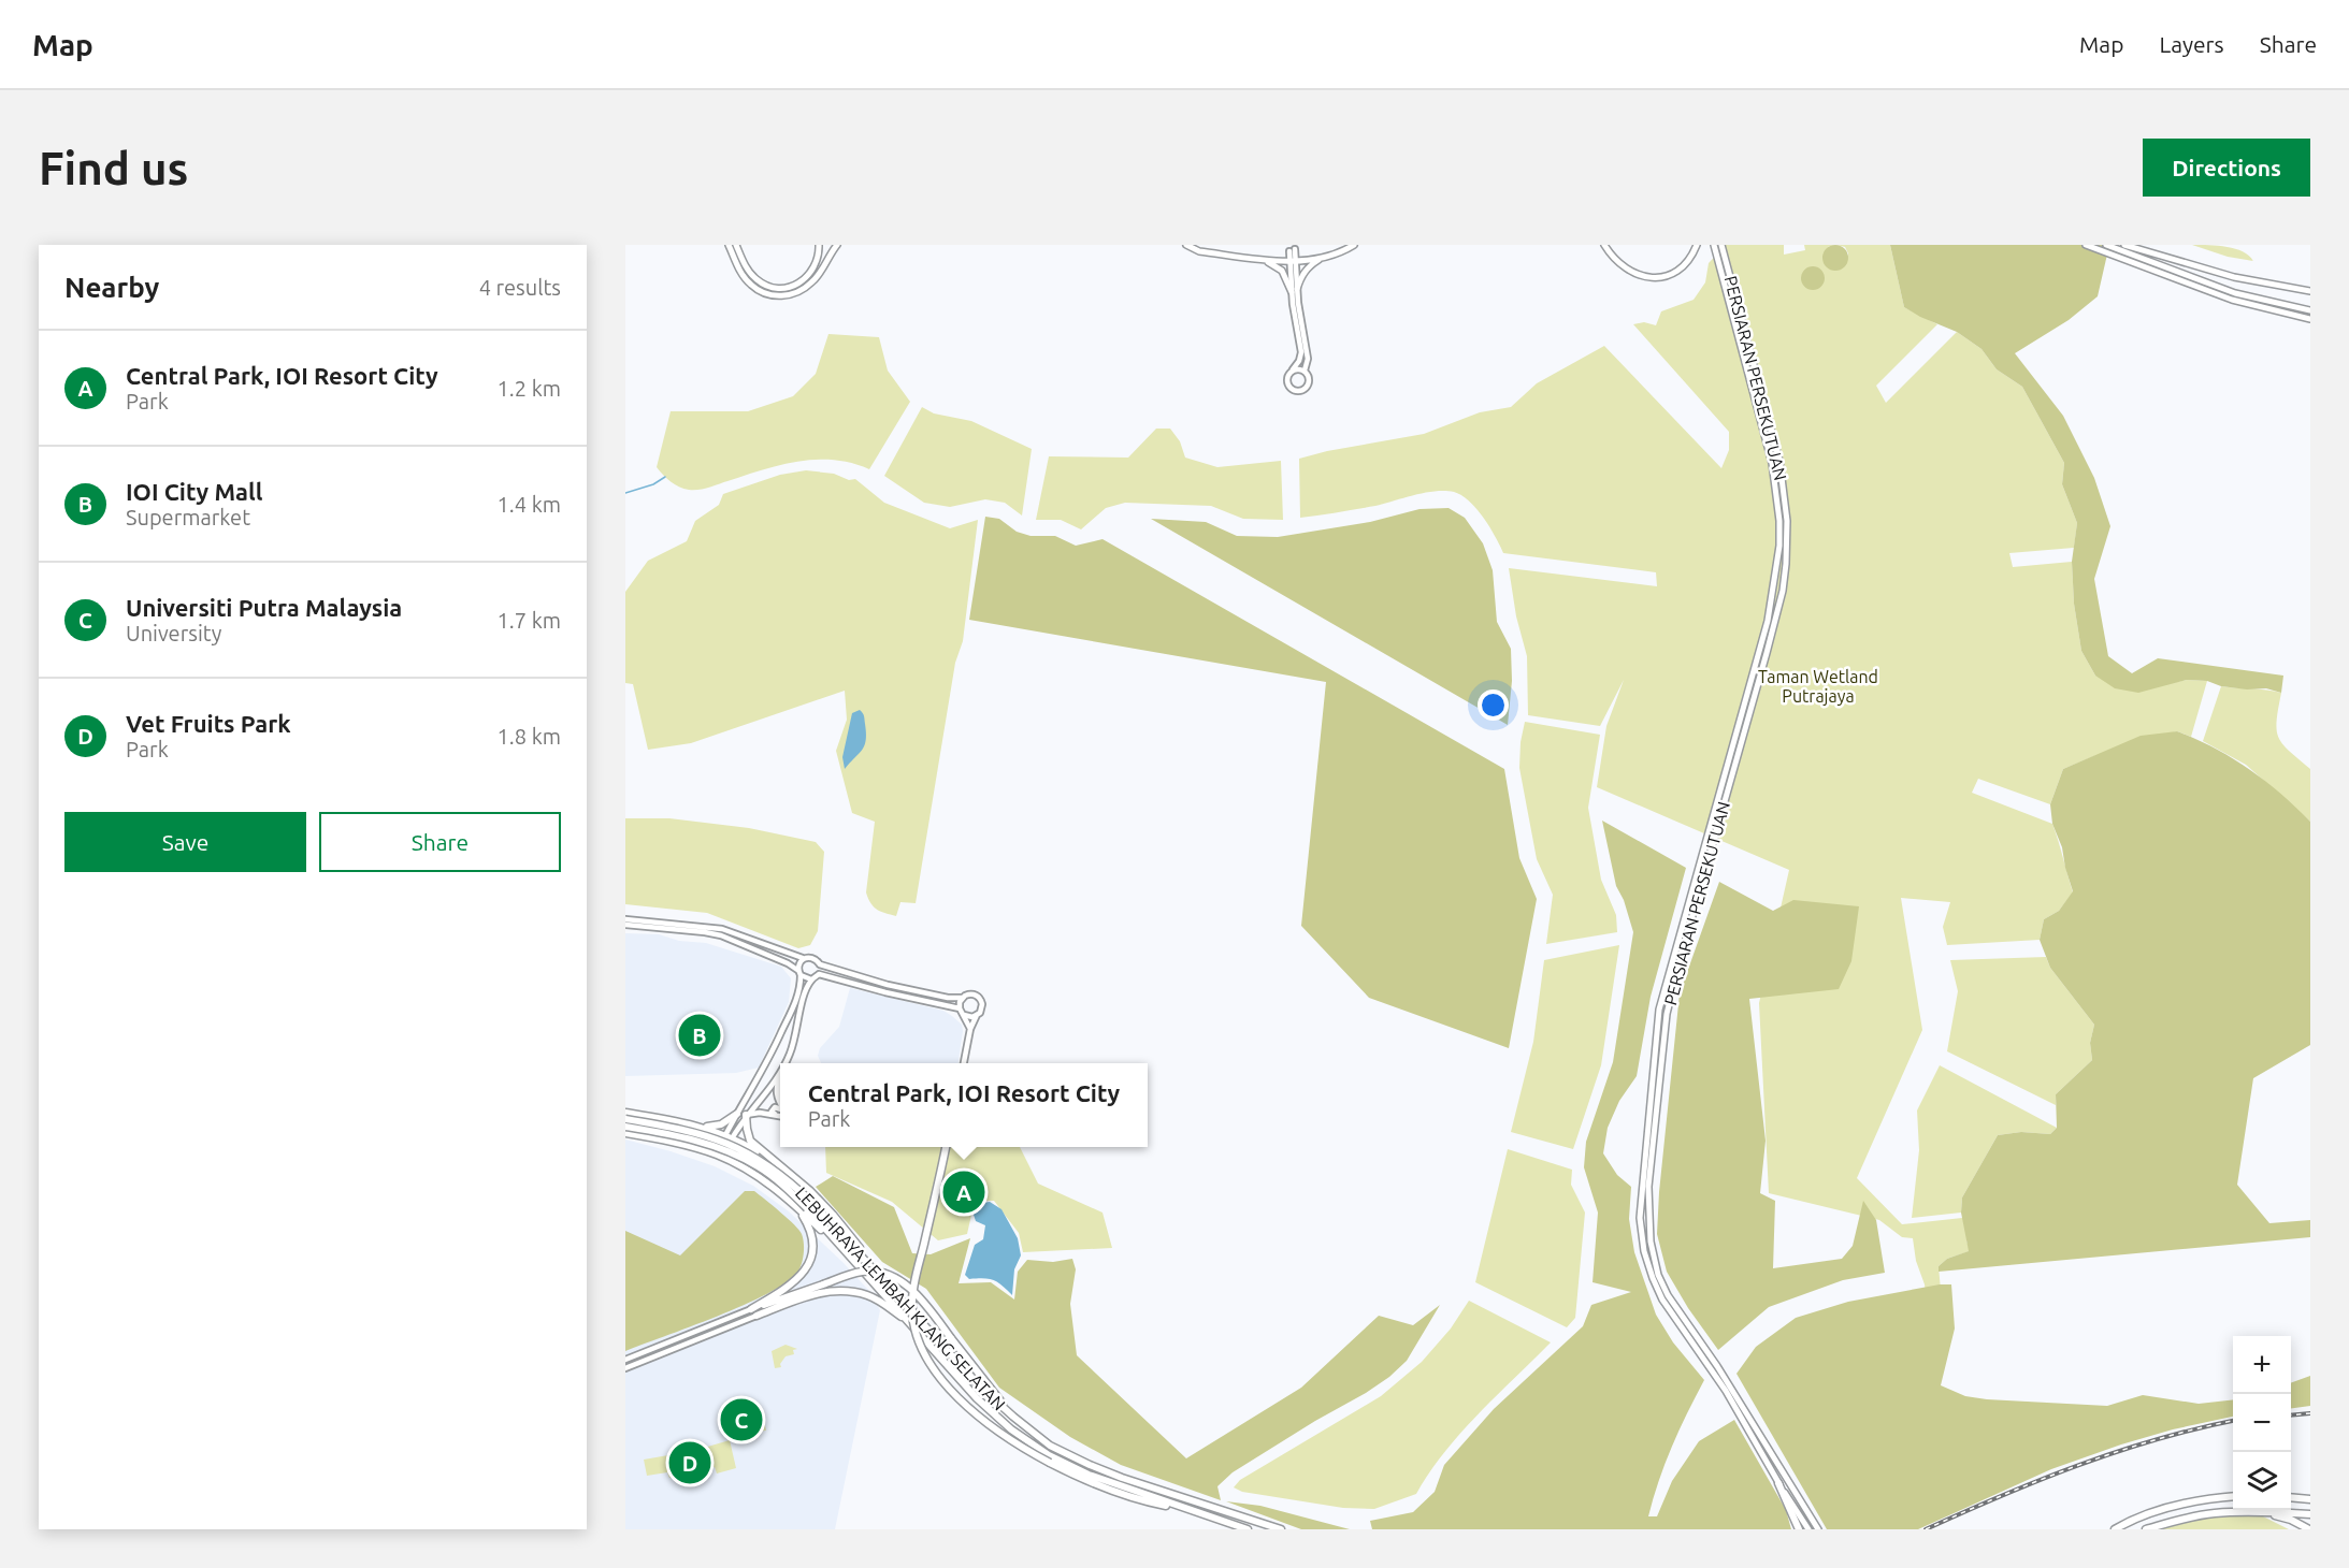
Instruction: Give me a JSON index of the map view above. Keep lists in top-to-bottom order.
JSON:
{
  "streets": {
    "highway": ["LEBUHRAYA LEMBAH KLANG SELATAN"],
    "main road": ["PERSIARAN PERSEKUTUAN"]
  },
  "parks": ["Taman Wetland Putrajaya"],
  "page": {
    "header": "Map",
    "nav": ["Map", "Layers", "Share"],
    "buttons": [
      "Directions",
      ["Save", "Share"]
    ],
    "title": "Find us",
    "heading": ["Nearby", "4 results"],
    "list": [
      {
        "mark": "A",
        "name": "Central Park, IOI Resort City",
        "note": "Park",
        "value": "1.2 km"
      },
      {
        "mark": "B",
        "name": "IOI City Mall",
        "note": "Supermarket",
        "value": "1.4 km"
      },
      {
        "mark": "C",
        "name": "Universiti Putra Malaysia",
        "note": "University",
        "value": "1.7 km"
      },
      {
        "mark": "D",
        "name": "Vet Fruits Park",
        "note": "Park",
        "value": "1.8 km"
      }
    ],
    "pins": [
      "B",
      "A",
      "C",
      "D"
    ],
    "popup": ["Central Park, IOI Resort City", "Park"],
    "map_buttons": ["+", "−"]
  }
}
